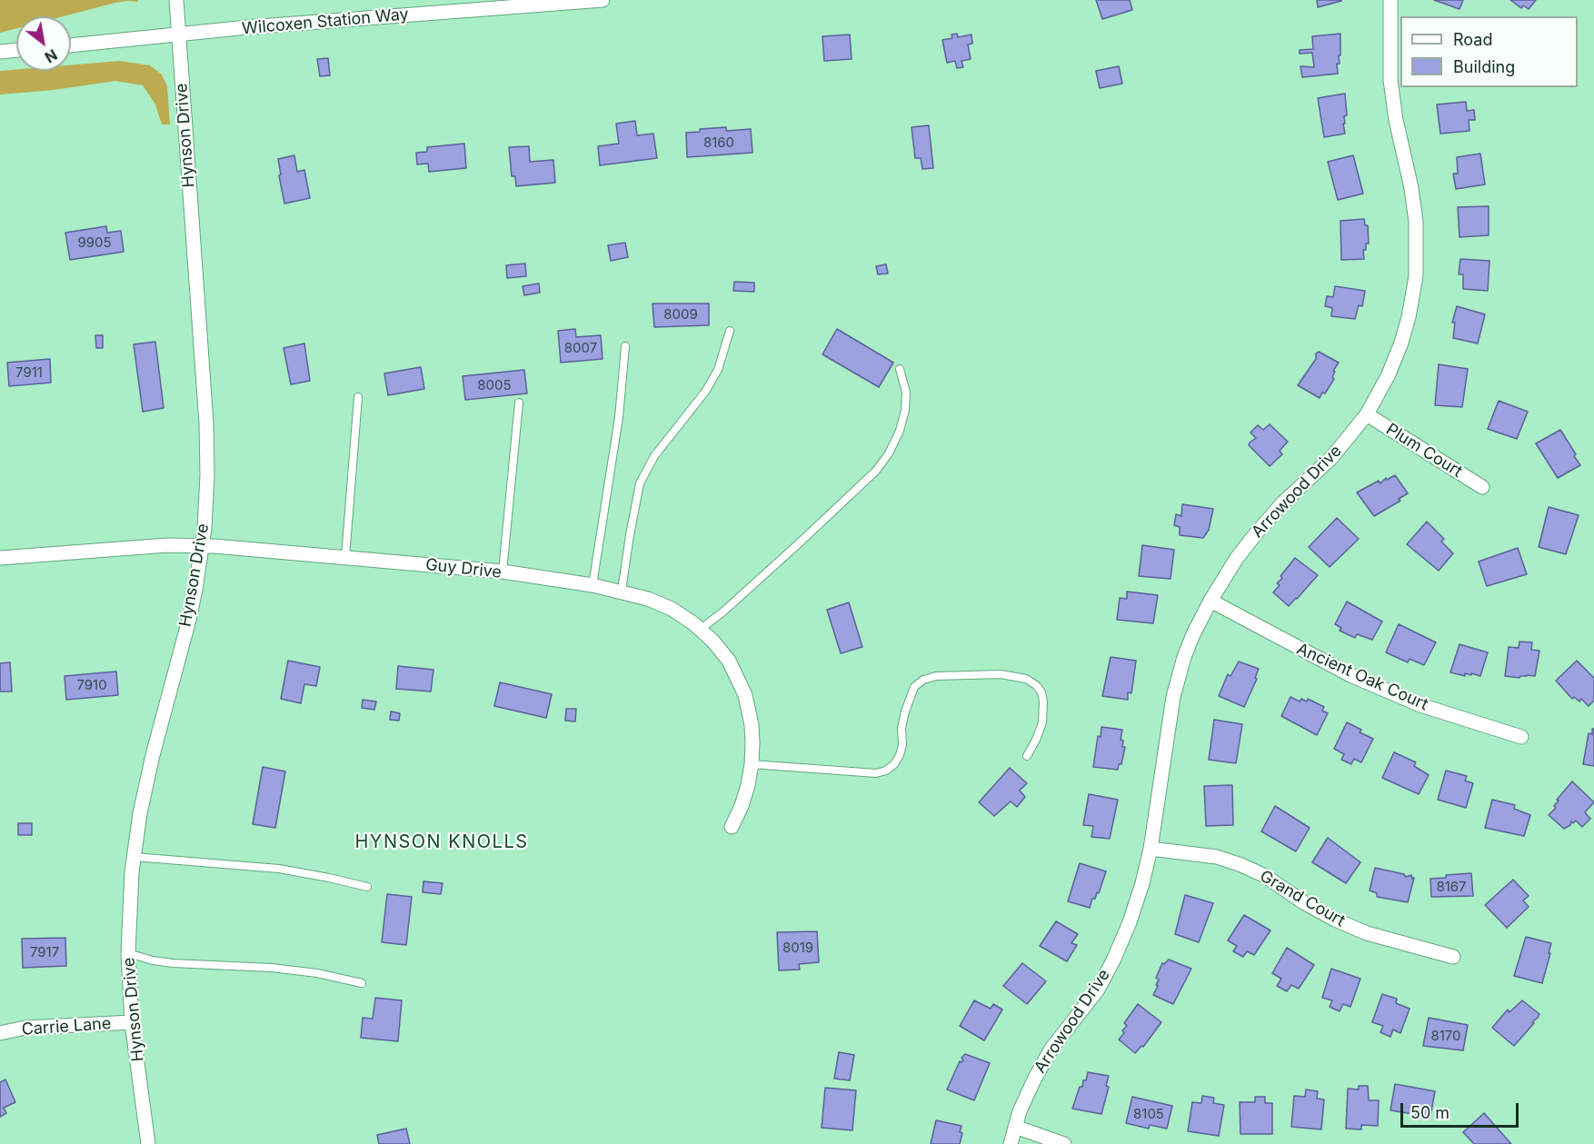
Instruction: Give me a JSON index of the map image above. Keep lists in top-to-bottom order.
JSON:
{
  "streets": {
    "street": [
      "Wilcoxen Station Way",
      "Hynson Drive",
      "Plum Court",
      "Arrowood Drive",
      "Guy Drive",
      "Ancient Oak Court",
      "Grand Court",
      "Carrie Lane"
    ]
  },
  "crossings": [
    ["Wilcoxen Station Way", "Hynson Drive"],
    ["Hynson Drive", "Guy Drive"],
    ["Hynson Drive", "Carrie Lane"],
    ["Plum Court", "Arrowood Drive"],
    ["Arrowood Drive", "Ancient Oak Court"],
    ["Arrowood Drive", "Grand Court"]
  ],
  "districts": ["HYNSON KNOLLS"],
  "house_numbers": [
    "8160",
    "9905",
    "8009",
    "8007",
    "7911",
    "8005",
    "7910",
    "8167",
    "8019",
    "7917",
    "8170",
    "8105"
  ],
  "legend": ["Road", "Building"],
  "scale_bar": "50 m",
  "north": "bottom right"
}
